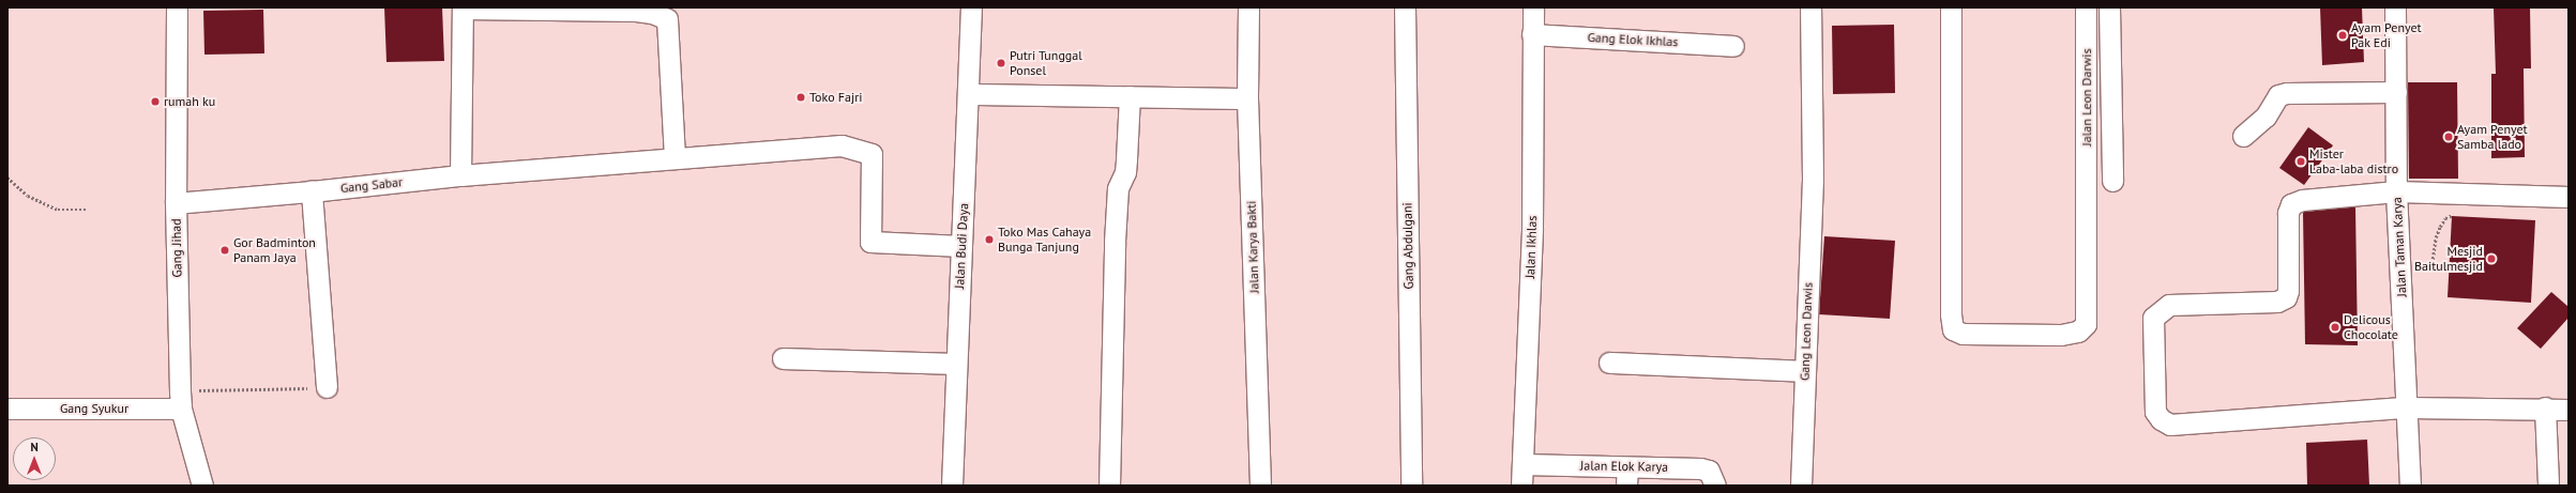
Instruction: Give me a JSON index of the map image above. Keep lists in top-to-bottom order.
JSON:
{
  "streets": {
    "street": [
      "Gang Elok Ikhlas",
      "Jalan Leon Darwis",
      "Gang Sabar",
      "Jalan Budi Daya",
      "Gang Abdulgani",
      "Jalan Karya Bakti",
      "Jalan Ikhlas",
      "Jalan Taman Karya",
      "Gang Jihad",
      "Gang Leon Darwis",
      "Gang Syukur",
      "Jalan Elok Karya"
    ]
  },
  "crossings": [
    ["Gang Elok Ikhlas", "Jalan Ikhlas"],
    ["Gang Sabar", "Jalan Budi Daya"],
    ["Gang Sabar", "Gang Jihad"],
    ["Jalan Ikhlas", "Jalan Elok Karya"],
    ["Gang Jihad", "Gang Syukur"]
  ],
  "places": [
    "Ayam Penyet Pak Edi",
    "Putri Tunggal Ponsel",
    "Toko Fajri",
    "rumah ku",
    "Ayam Penyet Samba lado",
    "Mister Laba-laba distro",
    "Toko Mas Cahaya Bunga Tanjung",
    "Gor Badminton Panam Jaya",
    "Mesjid Baitulmesjid",
    "Delicous Chocolate"
  ],
  "north": "top"
}
